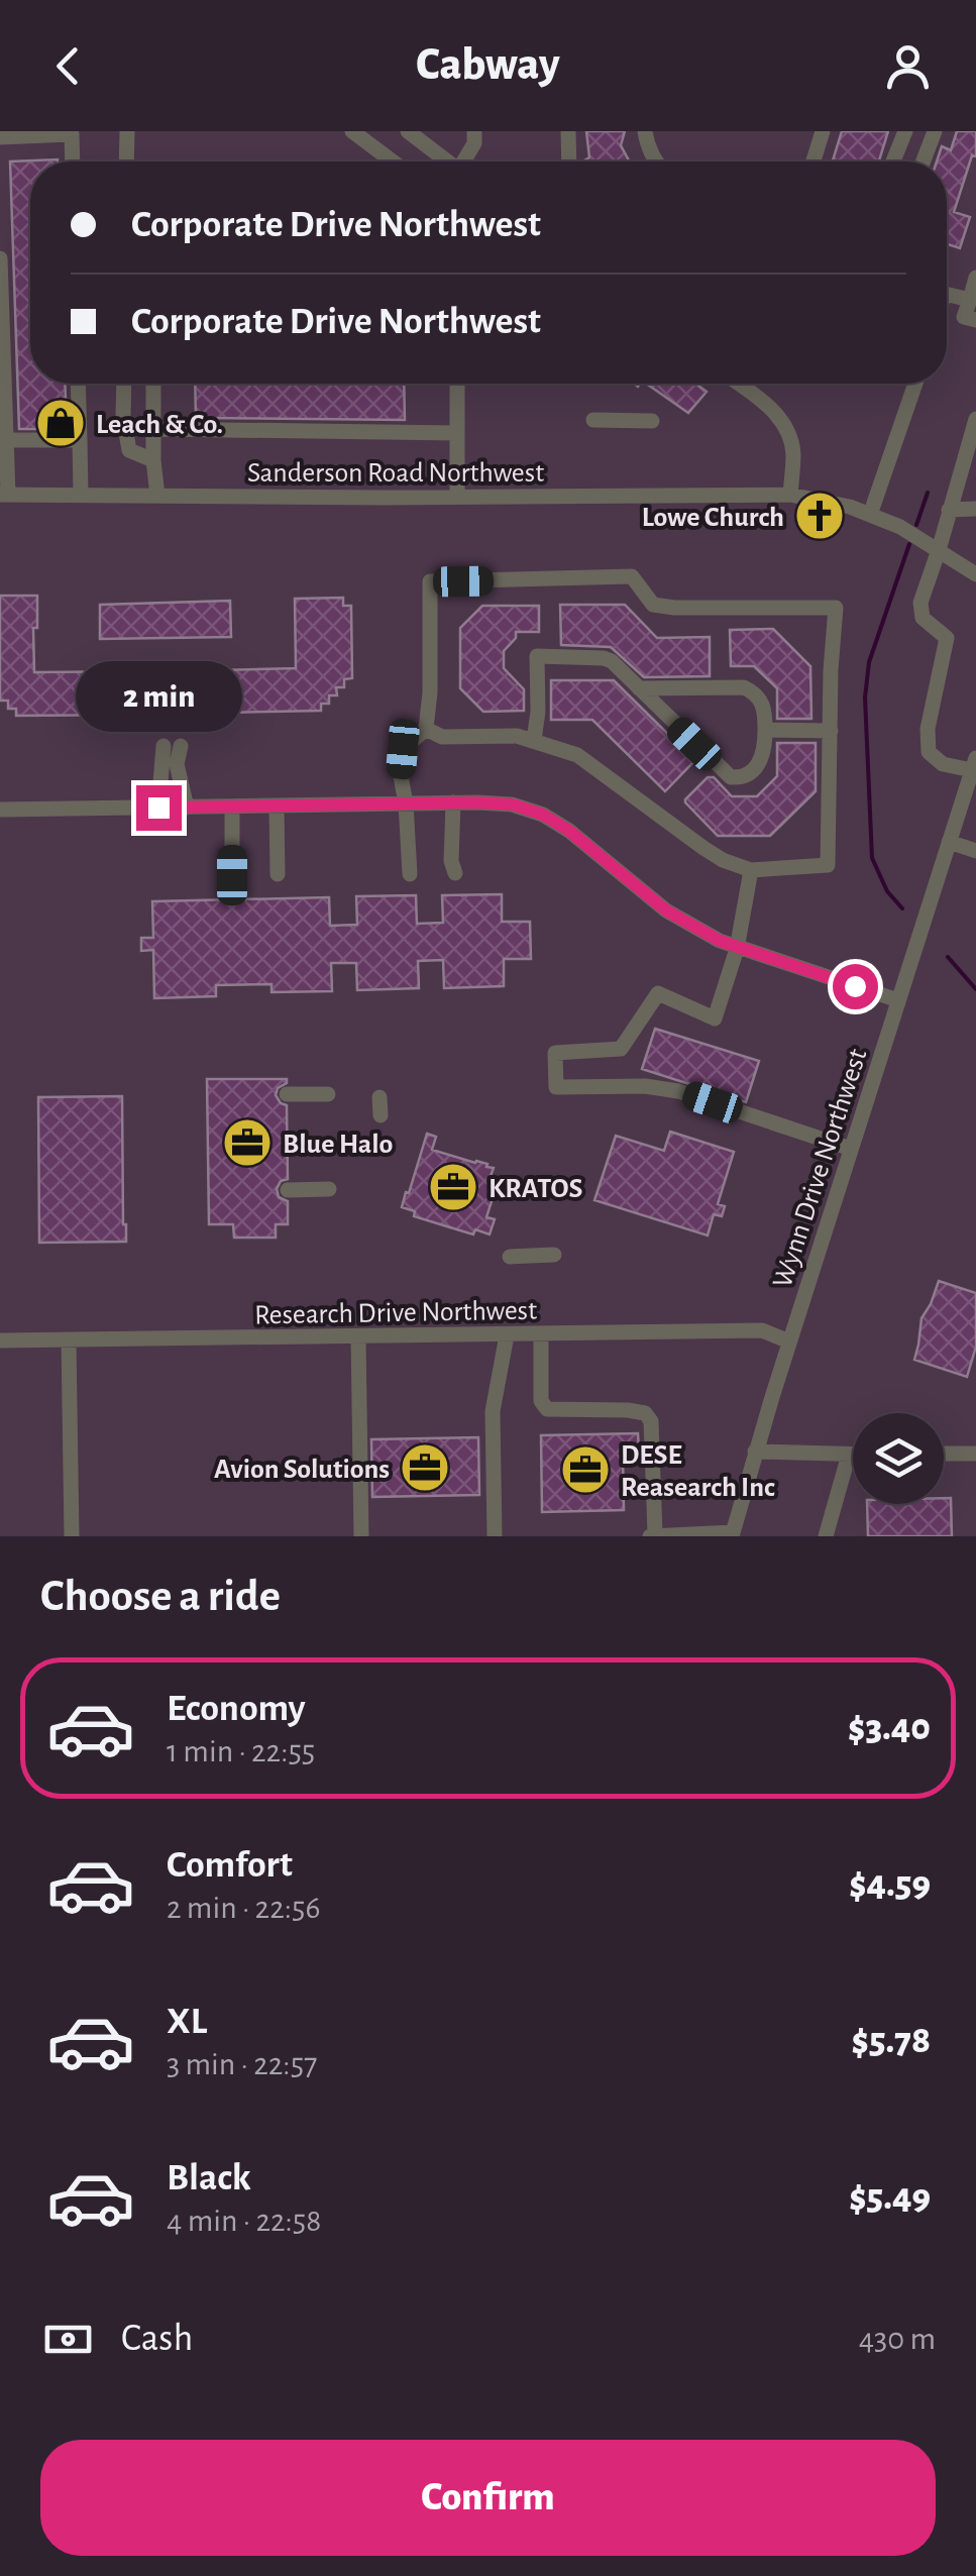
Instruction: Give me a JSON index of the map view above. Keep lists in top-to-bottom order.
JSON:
{
  "streets": {
    "street": ["Sanderson Road Northwest", "Wynn Drive Northwest", "Research Drive Northwest"]
  },
  "crossings": [
    ["Wynn Drive Northwest", "Research Drive Northwest"]
  ],
  "places": {
    "shop": ["Leach & Co."],
    "church": ["Lowe Church"],
    "office": [
      "Blue Halo",
      "KRATOS",
      "Avion Solutions",
      "DESE Reasearch Inc"
    ]
  },
  "page": {
    "header": "Cabway",
    "banner": ["Corporate Drive Northwest", "Corporate Drive Northwest"],
    "bubble": "2 min",
    "heading": "Choose a ride",
    "list": [
      {
        "name": "Economy",
        "note": "1 min · 22:55",
        "value": "$3.40"
      },
      {
        "name": "Comfort",
        "note": "2 min · 22:56",
        "value": "$4.59"
      },
      {
        "name": "XL",
        "note": "3 min · 22:57",
        "value": "$5.78"
      },
      {
        "name": "Black",
        "note": "4 min · 22:58",
        "value": "$5.49"
      }
    ],
    "pay": ["Cash", "430 m"],
    "buttons": "Confirm"
  }
}
